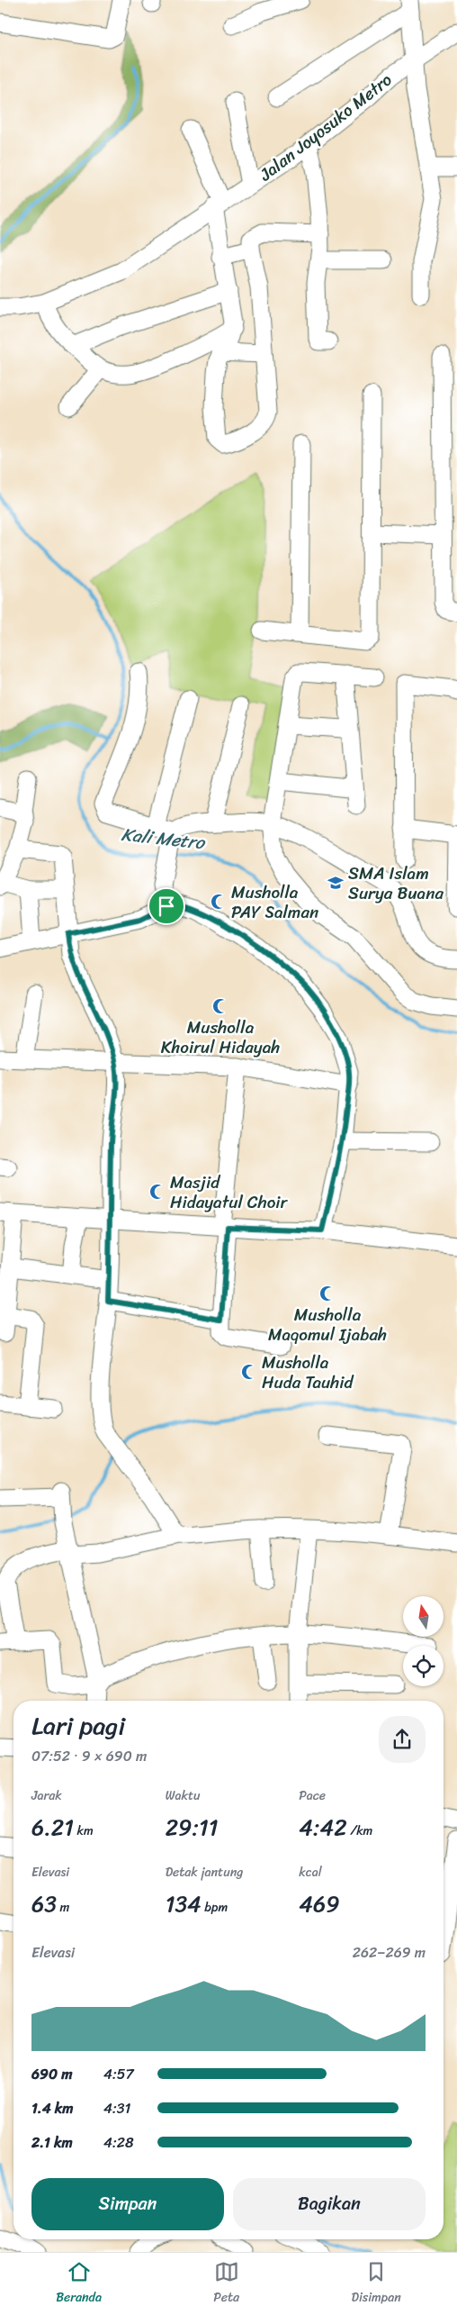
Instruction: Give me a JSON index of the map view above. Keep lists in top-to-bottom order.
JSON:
{
  "streets": {
    "street": ["Jalan Joyosuko Metro"]
  },
  "water": ["Kali Metro"],
  "places": {
    "school or university": ["SMA Islam Surya Buana"],
    "mosque": [
      "Musholla PAY Salman",
      "Musholla Khoirul Hidayah",
      "Masjid Hidayatul Choir",
      "Musholla Maqomul Ijabah",
      "Musholla Huda Tauhid"
    ]
  },
  "north": "top",
  "page": {
    "heading": ["Lari pagi", "07:52 · 9 × 690 m"],
    "stats": [
      ["Jarak", "6.21 km"],
      ["Waktu", "29:11"],
      ["Pace", "4:42 /km"],
      ["Elevasi", "63 m"],
      ["Detak jantung", "134 bpm"],
      ["kcal", "469"]
    ],
    "chart": ["Elevasi", "262–269 m"],
    "list": [
      {
        "name": "690 m",
        "note": "4:57"
      },
      {
        "name": "1.4 km",
        "note": "4:31"
      },
      {
        "name": "2.1 km",
        "note": "4:28"
      }
    ],
    "buttons": ["Simpan", "Bagikan"],
    "tabs": ["Beranda", "Peta", "Disimpan"]
  }
}
